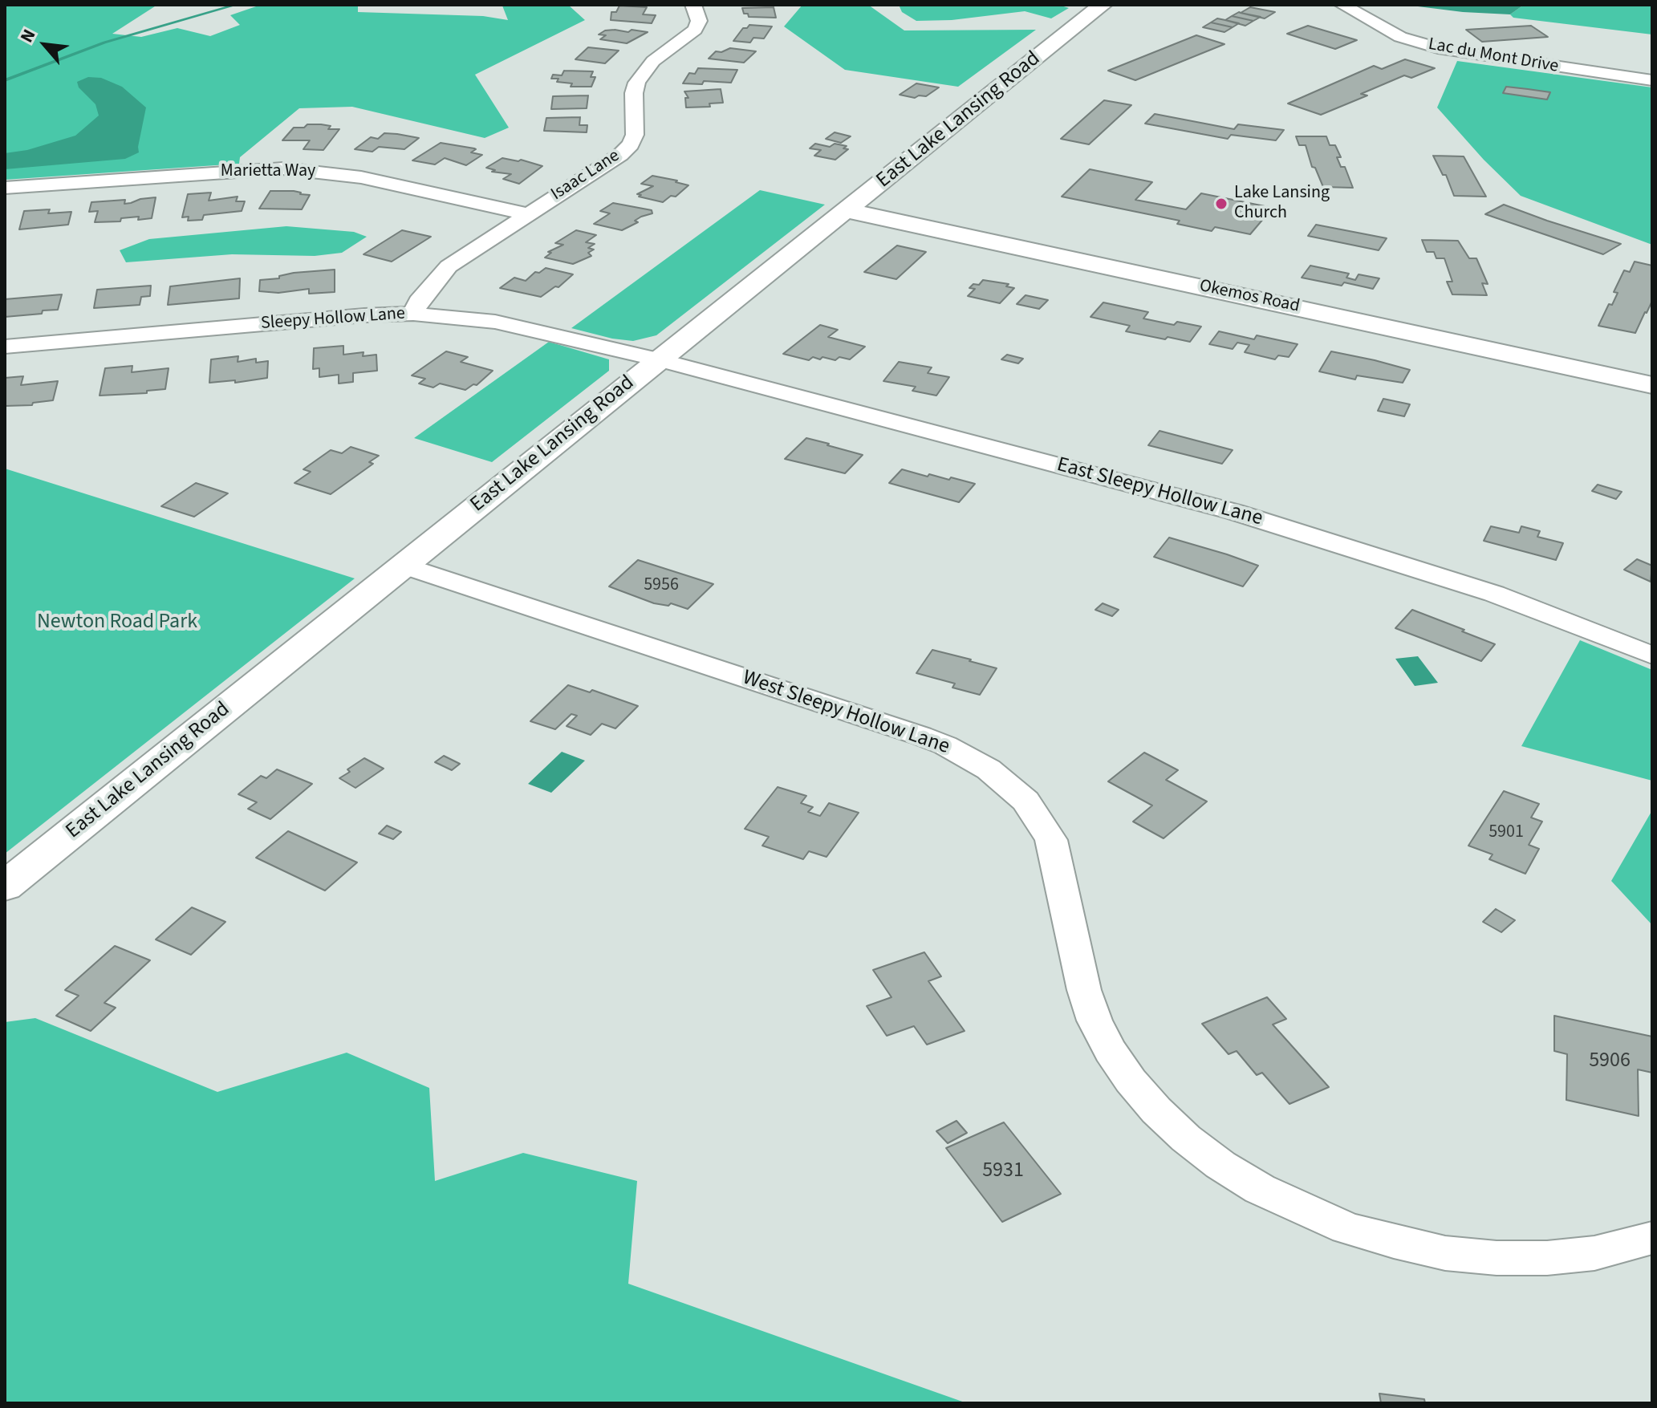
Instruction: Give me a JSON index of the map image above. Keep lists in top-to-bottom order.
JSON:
{
  "streets": {
    "street": [
      "Lac du Mont Drive",
      "East Lake Lansing Road",
      "Marietta Way",
      "Isaac Lane",
      "Okemos Road",
      "Sleepy Hollow Lane",
      "East Sleepy Hollow Lane",
      "West Sleepy Hollow Lane"
    ]
  },
  "crossings": [
    ["East Lake Lansing Road", "Okemos Road"],
    ["East Lake Lansing Road", "Sleepy Hollow Lane"],
    ["East Lake Lansing Road", "East Sleepy Hollow Lane"],
    ["East Lake Lansing Road", "West Sleepy Hollow Lane"],
    ["Marietta Way", "Isaac Lane"],
    ["Isaac Lane", "Sleepy Hollow Lane"],
    ["Sleepy Hollow Lane", "East Sleepy Hollow Lane"]
  ],
  "parks": ["Newton Road Park"],
  "places": ["Lake Lansing Church"],
  "house_numbers": [
    "5956",
    "5901",
    "5906",
    "5931"
  ],
  "north": "top left"
}
